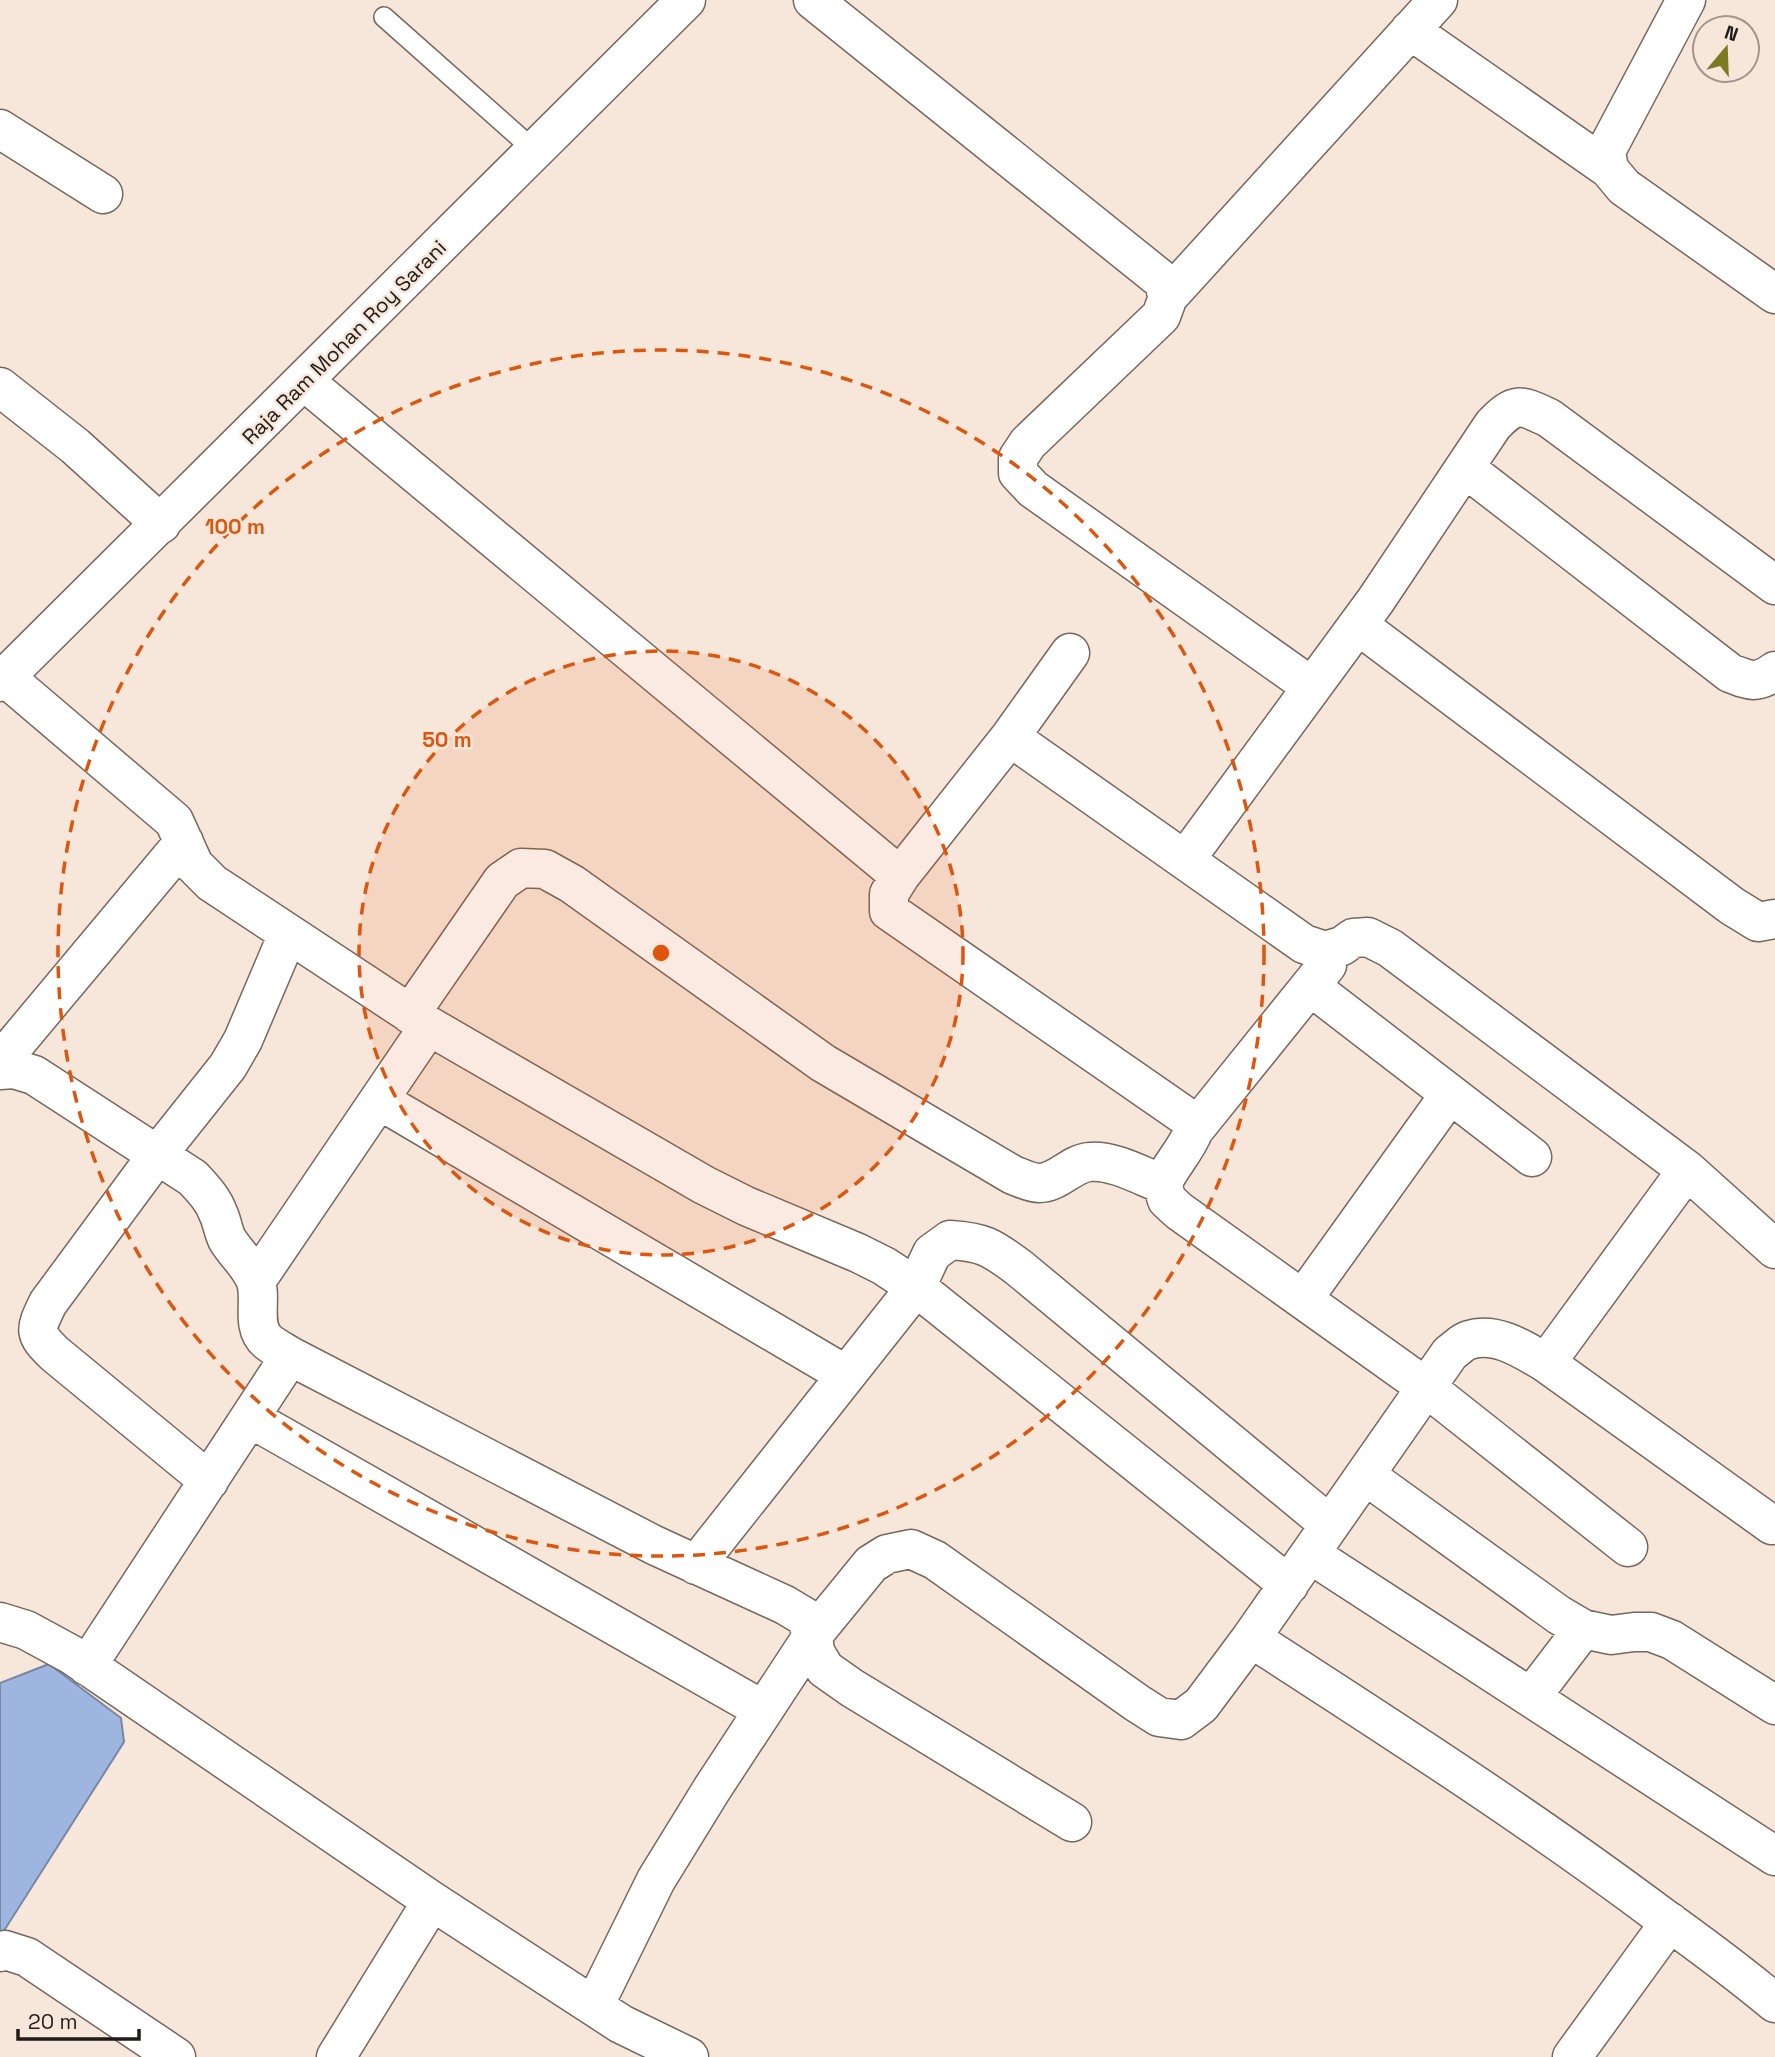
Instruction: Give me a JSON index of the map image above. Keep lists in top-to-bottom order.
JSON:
{
  "streets": {
    "street": ["Raja Ram Mohan Roy Sarani"]
  },
  "scale_bar": "20 m",
  "north": "top",
  "rings": ["100 m", "50 m"]
}
